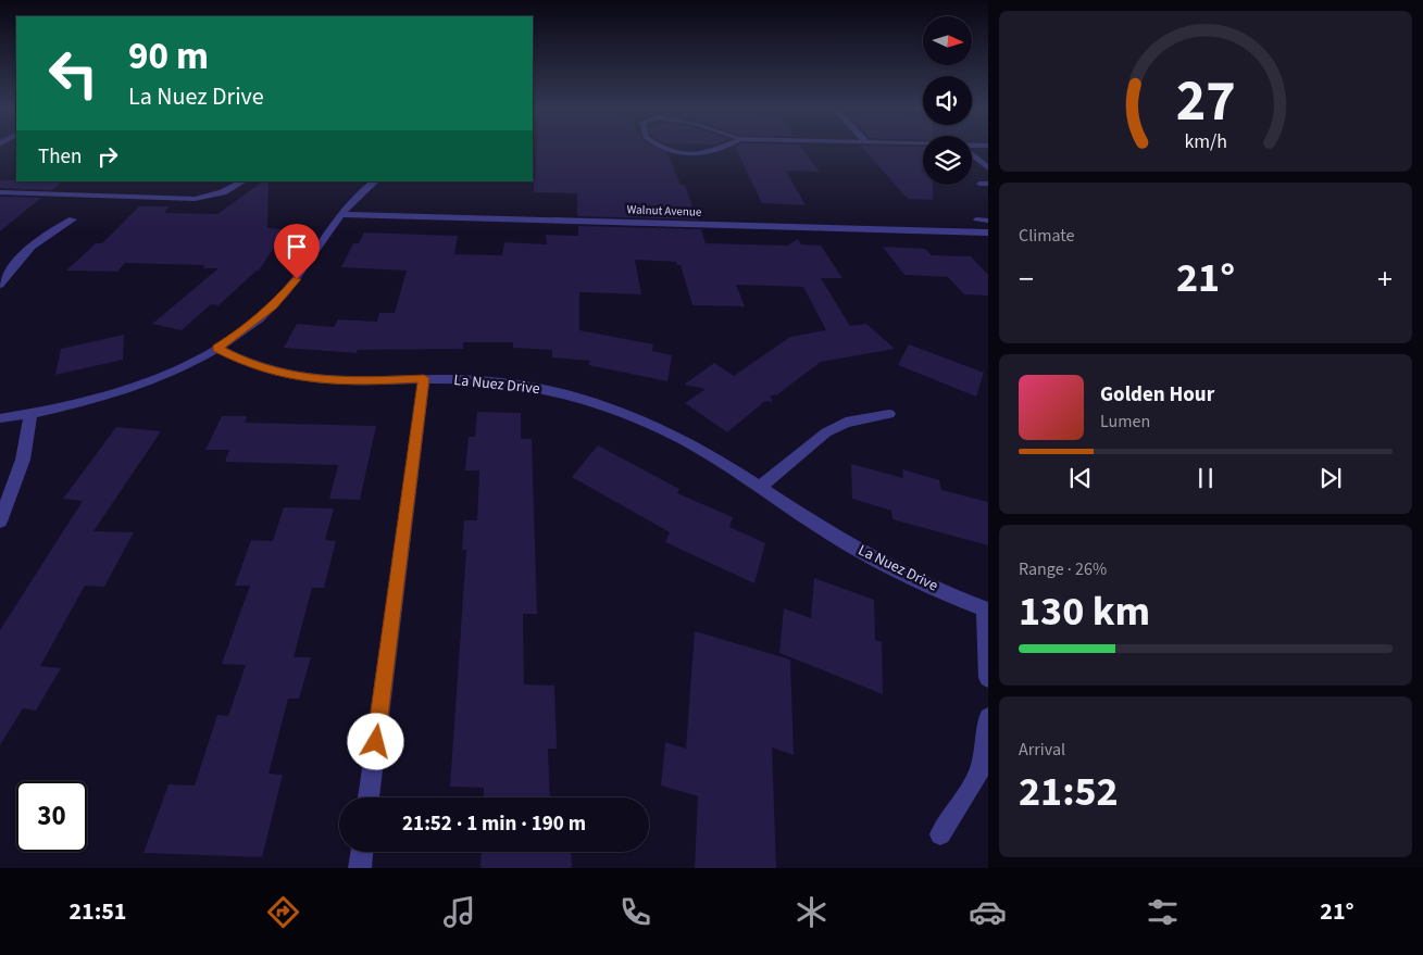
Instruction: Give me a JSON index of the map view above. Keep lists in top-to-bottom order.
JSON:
{
  "streets": {
    "street": ["Walnut Avenue", "La Nuez Drive"]
  },
  "north": "right",
  "page": {
    "turn": ["90 m", "La Nuez Drive"],
    "then": "Then",
    "tile": [
      "Climate",
      ["Range · 26%", "130 km"],
      ["Arrival", "21:52"]
    ],
    "heat": ["−", "21°", "+"],
    "song": ["Golden Hour", "Lumen"],
    "limit": "30",
    "trip": "21:52 · 1 min · 190 m",
    "tabs": ["21:51", "21°"],
    "gauge": ["27", "km/h"]
  }
}
